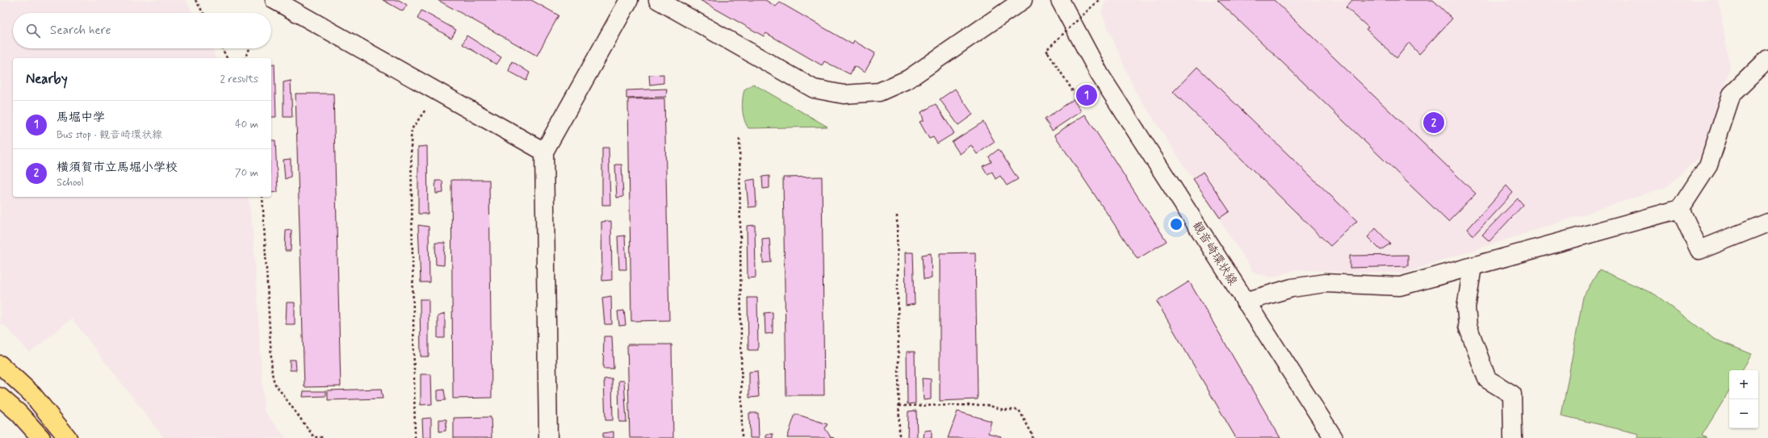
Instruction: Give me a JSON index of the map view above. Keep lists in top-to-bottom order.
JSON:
{
  "streets": {
    "street": ["観音崎環状線"]
  },
  "page": {
    "search": "Search here",
    "heading": ["Nearby", "2 results"],
    "pins": ["1", "2"],
    "list": [
      {
        "mark": "1",
        "name": "馬堀中学",
        "note": "Bus stop · 観音崎環状線",
        "value": "40 m"
      },
      {
        "mark": "2",
        "name": "横須賀市立馬堀小学校",
        "note": "School",
        "value": "70 m"
      }
    ],
    "map_buttons": ["+", "−"]
  }
}
